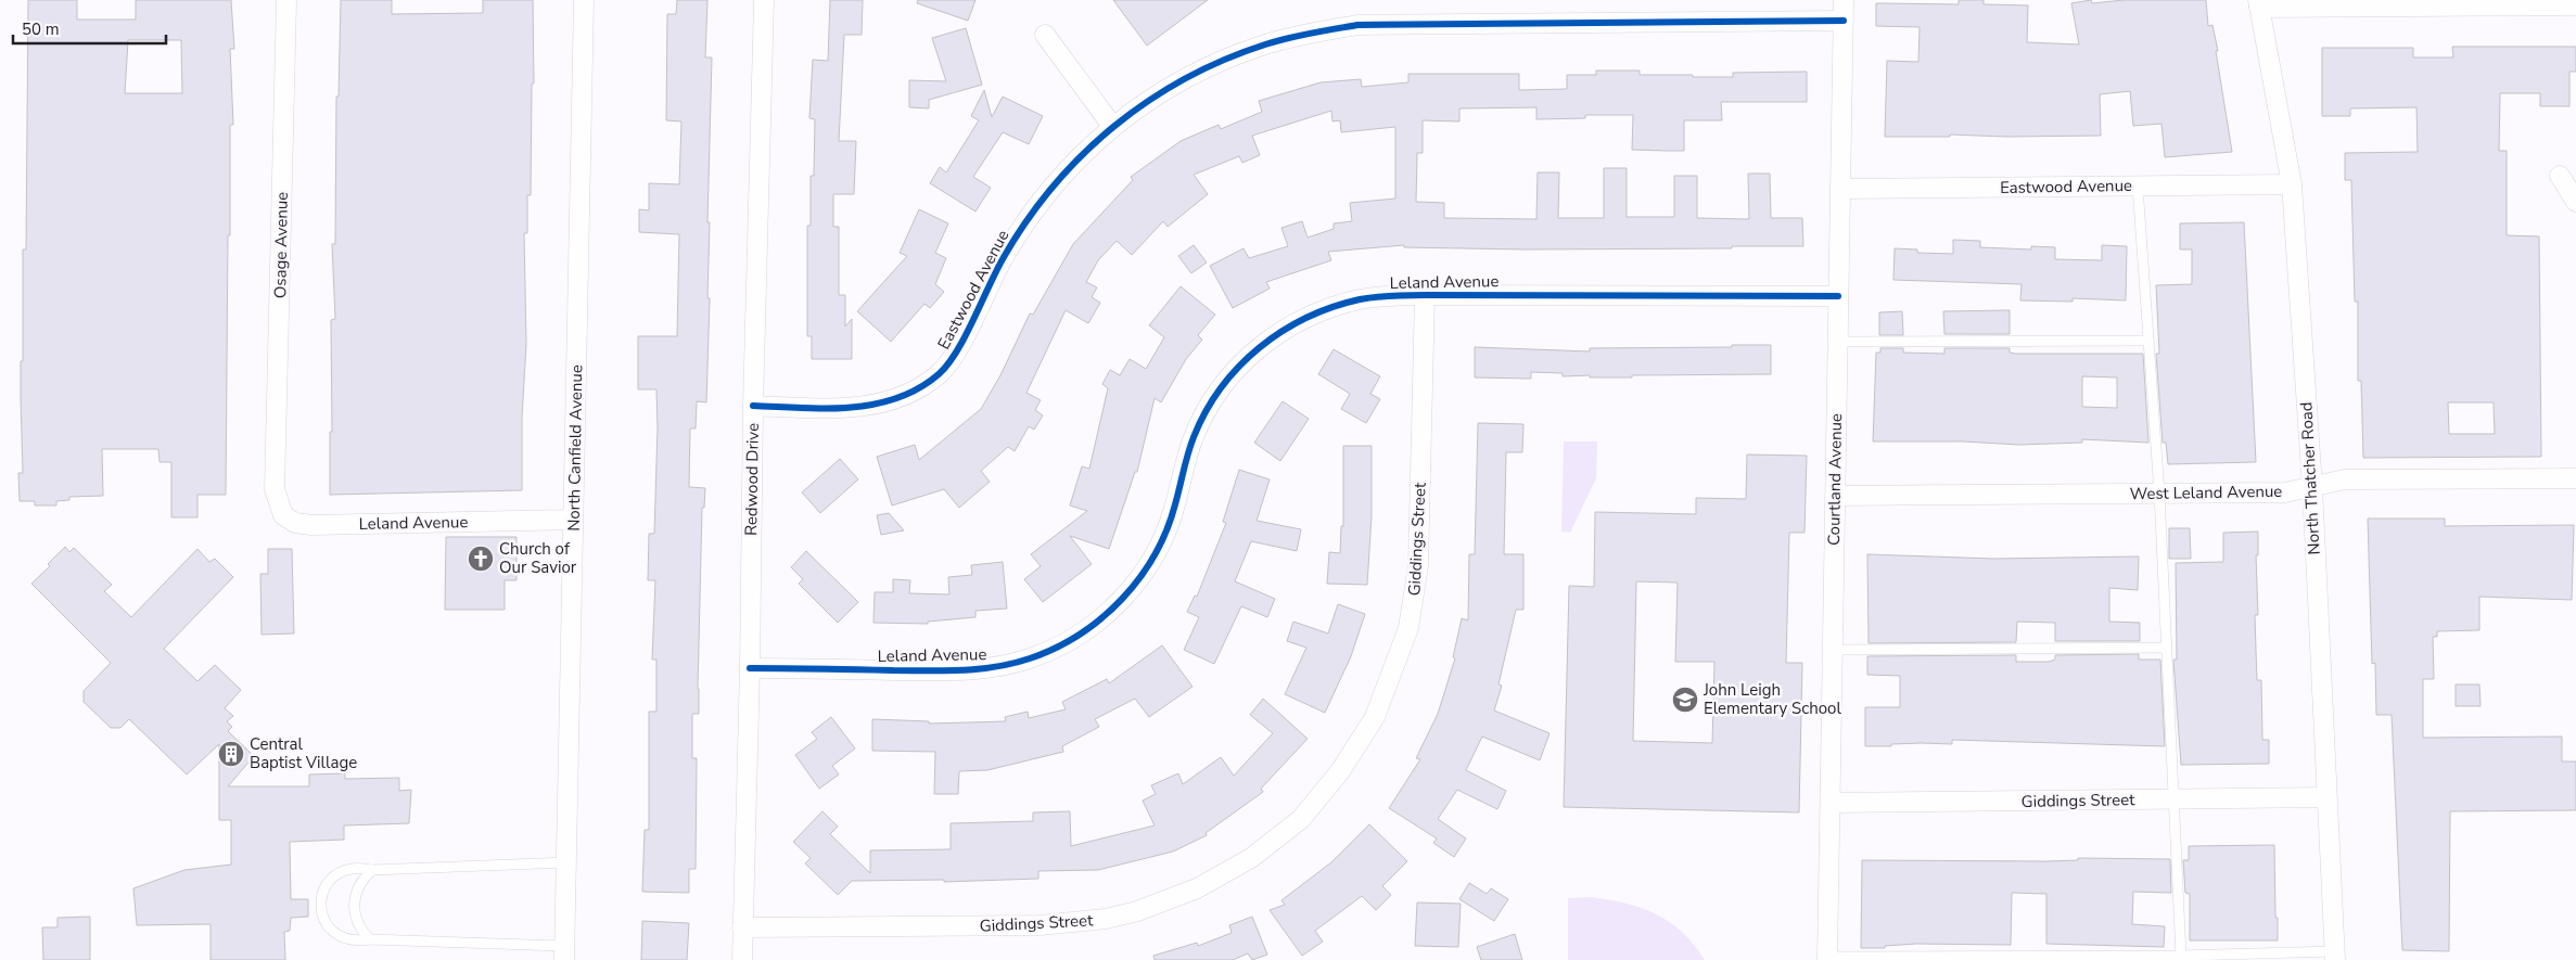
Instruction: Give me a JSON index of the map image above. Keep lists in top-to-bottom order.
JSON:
{
  "streets": {
    "street": [
      "Eastwood Avenue",
      "Osage Avenue",
      "Leland Avenue",
      "North Canfield Avenue",
      "North Thatcher Road",
      "Redwood Drive",
      "Courtland Avenue",
      "West Leland Avenue",
      "Giddings Street"
    ]
  },
  "crossings": [
    ["Eastwood Avenue", "North Thatcher Road"],
    ["Eastwood Avenue", "Redwood Drive"],
    ["Eastwood Avenue", "Courtland Avenue"],
    ["Osage Avenue", "Leland Avenue"],
    ["Leland Avenue", "North Canfield Avenue"],
    ["Leland Avenue", "Redwood Drive"],
    ["Leland Avenue", "Courtland Avenue"],
    ["Leland Avenue", "Giddings Street"],
    ["North Thatcher Road", "West Leland Avenue"],
    ["North Thatcher Road", "Giddings Street"],
    ["Redwood Drive", "Giddings Street"],
    ["Courtland Avenue", "West Leland Avenue"],
    ["Courtland Avenue", "Giddings Street"]
  ],
  "places": {
    "church": ["Church of Our Savior"],
    "school or university": ["John Leigh Elementary School"],
    "building": ["Central Baptist Village"]
  },
  "scale_bar": "50 m"
}
